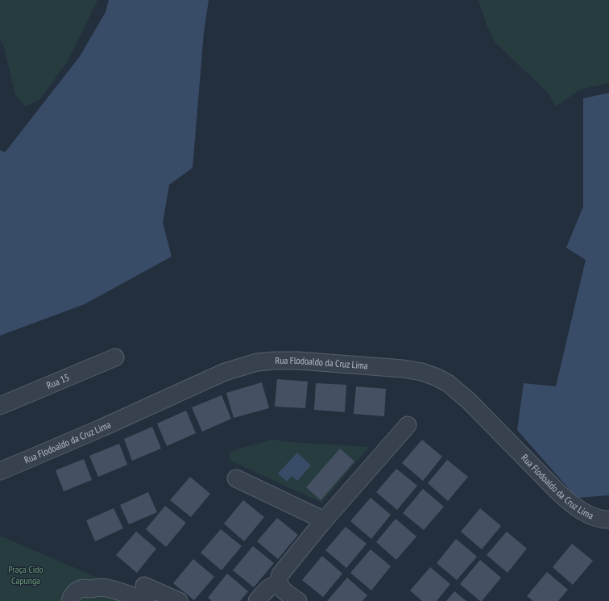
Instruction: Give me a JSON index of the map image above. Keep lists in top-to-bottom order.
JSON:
{
  "streets": {
    "street": ["Rua Flodoaldo da Cruz Lima", "Rua 15"]
  },
  "parks": ["Praça Cido Capunga"]
}
